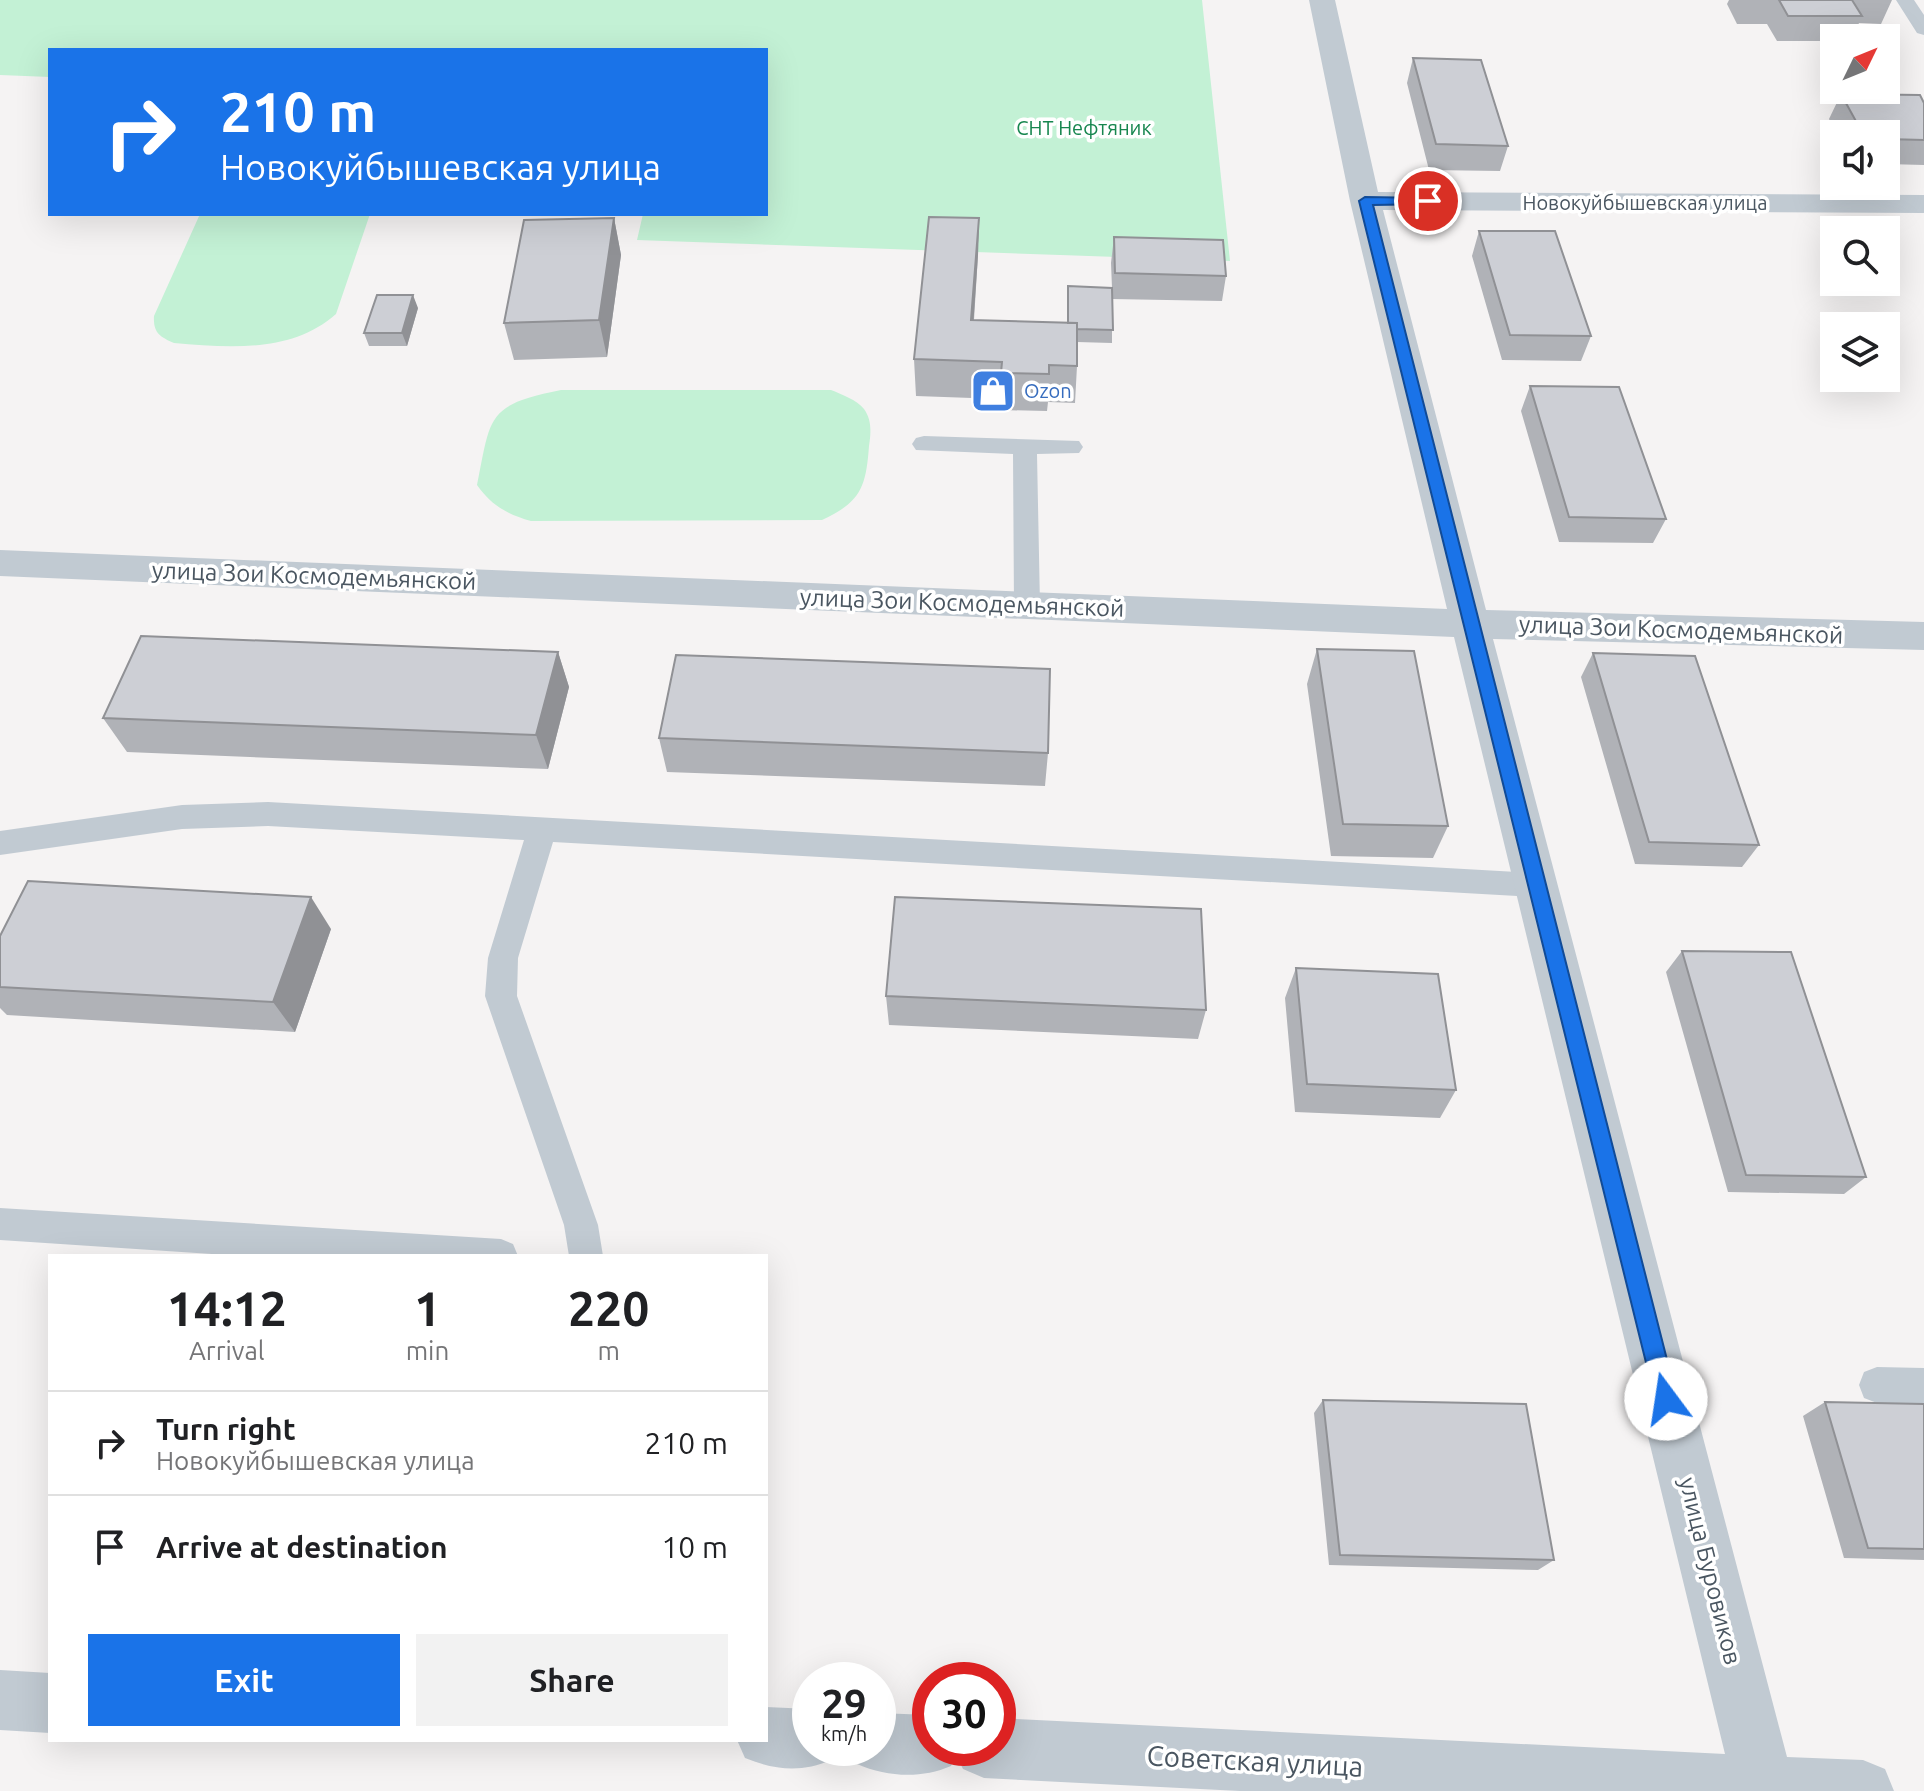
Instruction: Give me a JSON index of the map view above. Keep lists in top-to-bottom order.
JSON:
{
  "streets": {
    "street": [
      "Новокуйбышевская улица",
      "улица Зои Космодемьянской",
      "улица Буровиков",
      "Советская улица"
    ]
  },
  "crossings": [
    ["Новокуйбышевская улица", "улица Буровиков"],
    ["улица Зои Космодемьянской", "улица Буровиков"],
    ["улица Буровиков", "Советская улица"]
  ],
  "parks": ["СНТ Нефтяник"],
  "places": {
    "shop": ["Ozon"]
  },
  "north": "top right",
  "page": {
    "turn": ["210 m", "Новокуйбышевская улица"],
    "eta": [
      "14:12",
      "Arrival",
      "1",
      "min",
      "220",
      "m"
    ],
    "list": [
      {
        "name": "Turn right",
        "note": "Новокуйбышевская улица",
        "value": "210 m"
      },
      {
        "name": "Arrive at destination",
        "value": "10 m"
      }
    ],
    "buttons": ["Exit", "Share"],
    "speed": "29 km/h",
    "limit": "30"
  }
}
